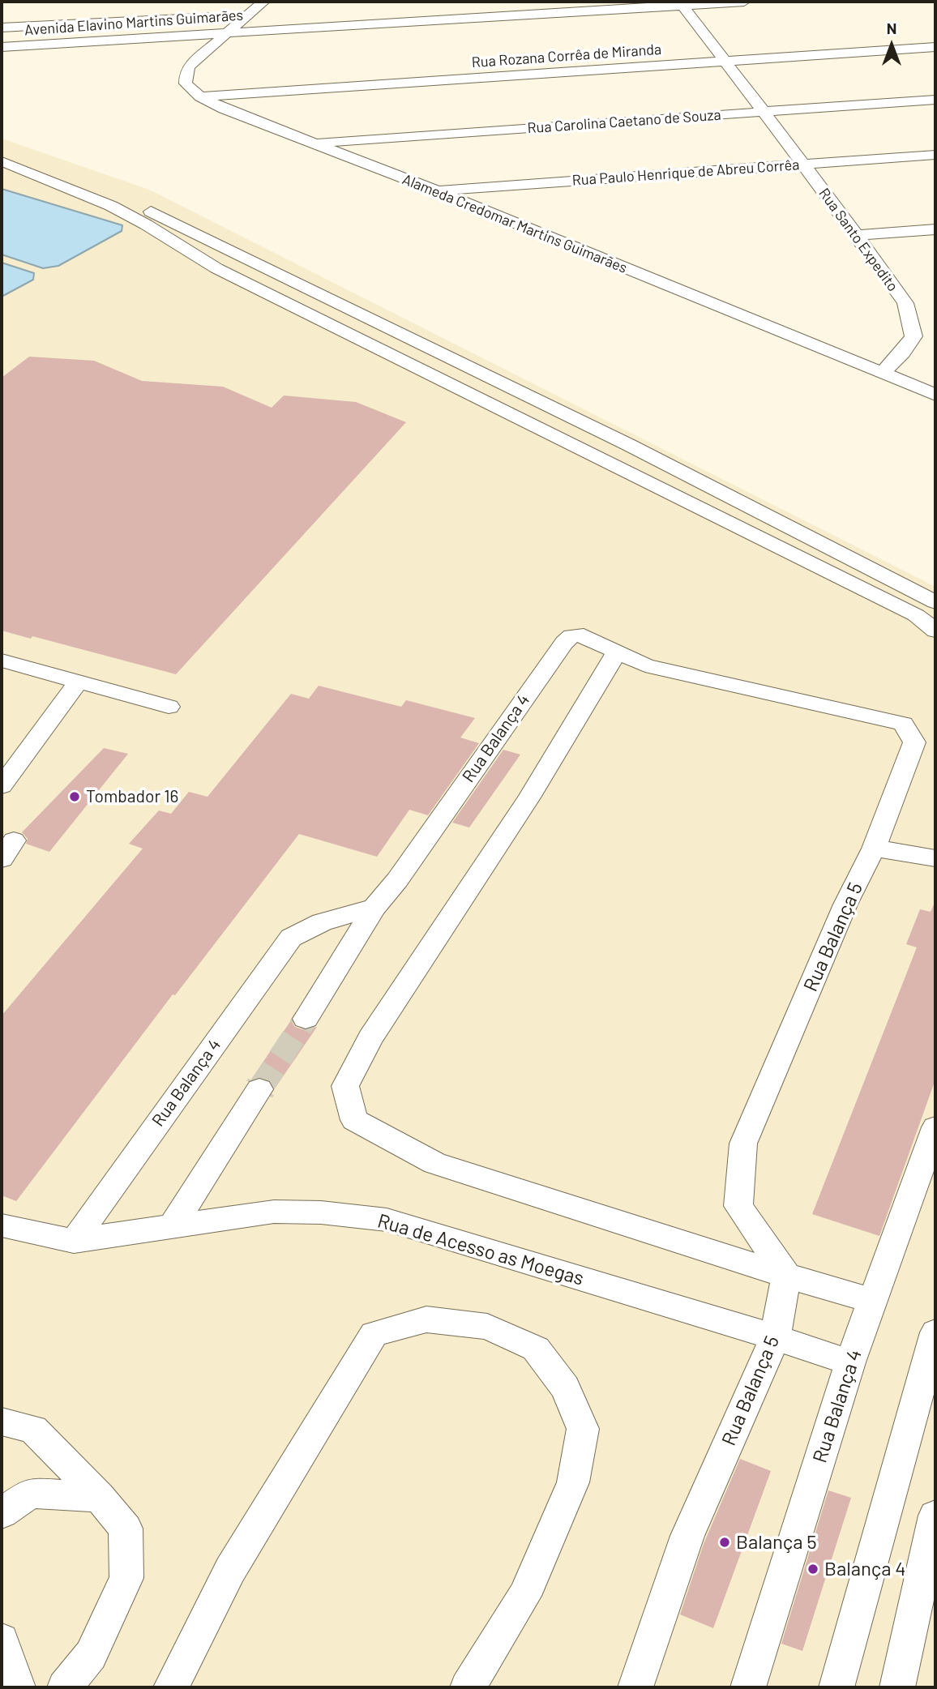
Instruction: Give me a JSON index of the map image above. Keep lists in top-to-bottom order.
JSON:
{
  "streets": {
    "street": [
      "Avenida Elavino Martins Guimarães",
      "Rua Rozana Corrêa de Miranda",
      "Rua Carolina Caetano de Souza",
      "Rua Paulo Henrique de Abreu Corrêa",
      "Alameda Credomar Martins Guimarães",
      "Rua Santo Expedito",
      "Rua Balança 4",
      "Rua Balança 5",
      "Rua de Acesso as Moegas"
    ]
  },
  "crossings": [
    ["Avenida Elavino Martins Guimarães", "Rua Santo Expedito"],
    ["Rua Rozana Corrêa de Miranda", "Alameda Credomar Martins Guimarães"],
    ["Rua Rozana Corrêa de Miranda", "Rua Santo Expedito"],
    ["Rua Carolina Caetano de Souza", "Alameda Credomar Martins Guimarães"],
    ["Rua Carolina Caetano de Souza", "Rua Santo Expedito"],
    ["Rua Paulo Henrique de Abreu Corrêa", "Alameda Credomar Martins Guimarães"],
    ["Rua Paulo Henrique de Abreu Corrêa", "Rua Santo Expedito"],
    ["Alameda Credomar Martins Guimarães", "Rua Santo Expedito"],
    ["Rua Balança 4", "Rua Balança 5"],
    ["Rua Balança 4", "Rua de Acesso as Moegas"],
    ["Rua Balança 5", "Rua de Acesso as Moegas"]
  ],
  "places": ["Tombador 16", "Balança 5", "Balança 4"],
  "north": "top"
}
